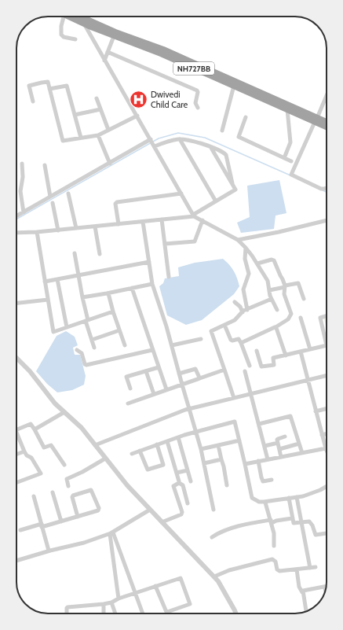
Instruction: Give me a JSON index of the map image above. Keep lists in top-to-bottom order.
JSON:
{
  "streets": {
    "highway": ["NH727BB"]
  },
  "places": {
    "hospital": ["Dwivedi Child Care"]
  }
}
